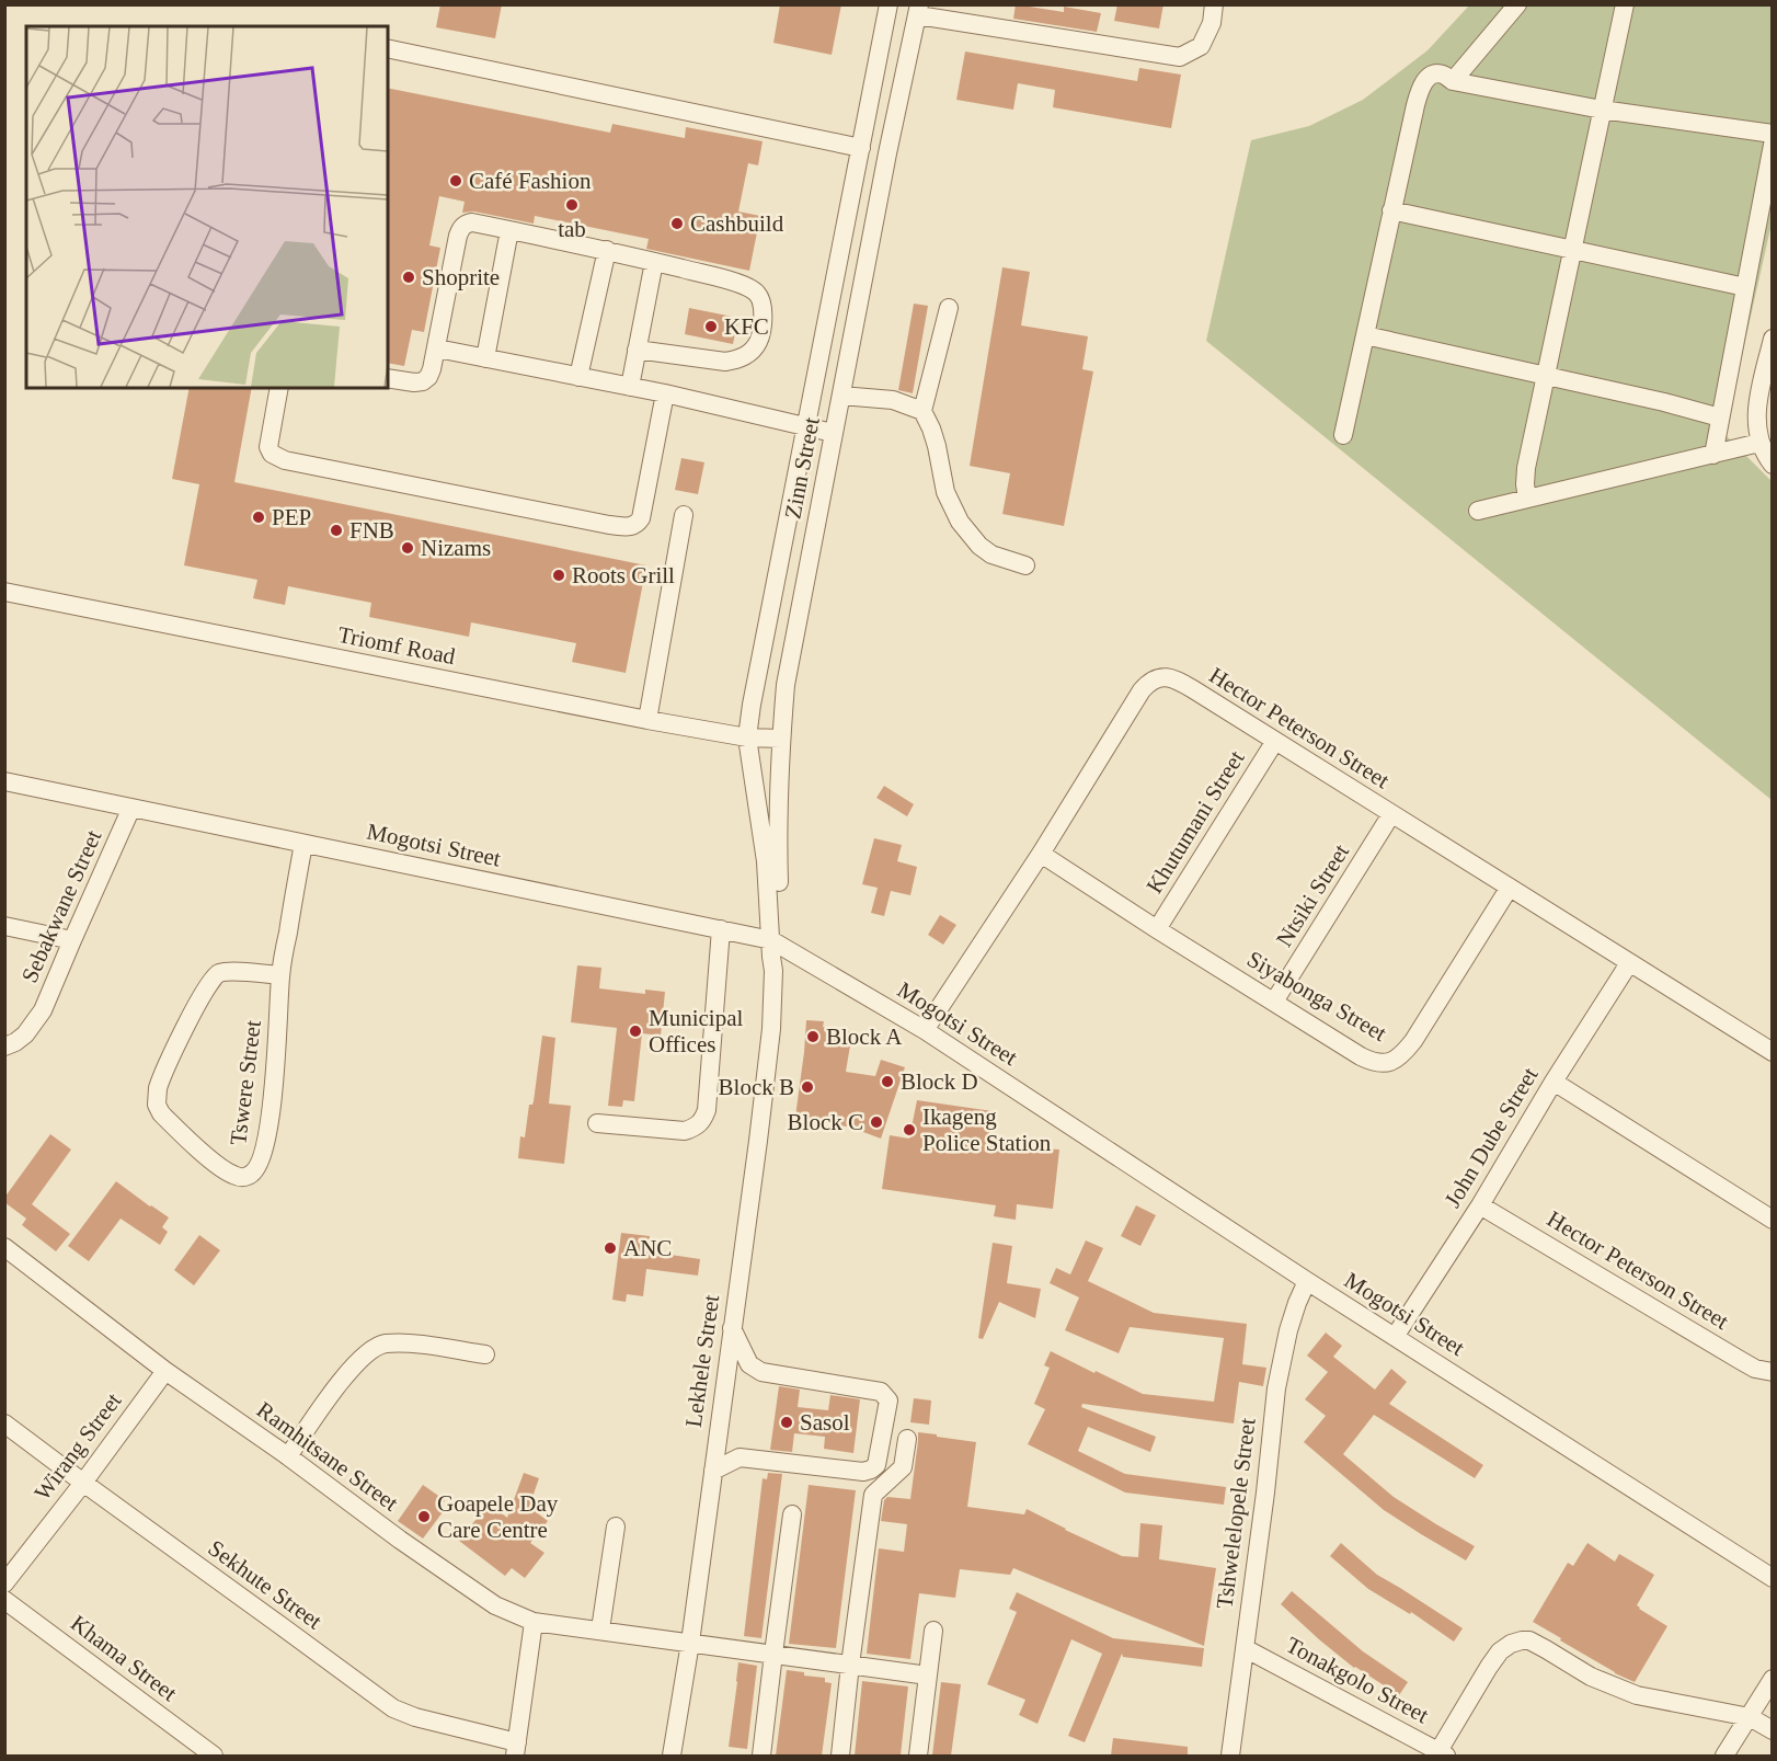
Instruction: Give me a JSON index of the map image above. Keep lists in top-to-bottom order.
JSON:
{
  "streets": {
    "street": [
      "Zinn Street",
      "Triomf Road",
      "Hector Peterson Street",
      "Khutumani Street",
      "Mogotsi Street",
      "Ntsiki Street",
      "Sebakwane Street",
      "Siyabonga Street",
      "Tswere Street",
      "John Dube Street",
      "Lekhele Street",
      "Wirang Street",
      "Ramhitsane Street",
      "Tshwelelopele Street",
      "Sekhute Street",
      "Khama Street",
      "Tonakgolo Street"
    ]
  },
  "crossings": [
    ["Zinn Street", "Triomf Road"],
    ["Zinn Street", "Mogotsi Street"],
    ["Zinn Street", "Lekhele Street"],
    ["Hector Peterson Street", "Khutumani Street"],
    ["Hector Peterson Street", "Mogotsi Street"],
    ["Hector Peterson Street", "Ntsiki Street"],
    ["Hector Peterson Street", "Siyabonga Street"],
    ["Hector Peterson Street", "John Dube Street"],
    ["Khutumani Street", "Siyabonga Street"],
    ["Mogotsi Street", "Sebakwane Street"],
    ["Mogotsi Street", "Tswere Street"],
    ["Mogotsi Street", "John Dube Street"],
    ["Mogotsi Street", "Lekhele Street"],
    ["Mogotsi Street", "Tshwelelopele Street"],
    ["Ntsiki Street", "Siyabonga Street"],
    ["Lekhele Street", "Ramhitsane Street"],
    ["Wirang Street", "Ramhitsane Street"],
    ["Wirang Street", "Sekhute Street"],
    ["Tshwelelopele Street", "Tonakgolo Street"]
  ],
  "places": [
    "Café Fashion",
    "tab",
    "Cashbuild",
    "Shoprite",
    "KFC",
    "PEP",
    "FNB",
    "Nizams",
    "Roots Grill",
    "Municipal Offices",
    "Block A",
    "Block D",
    "Block B",
    "Block C",
    "Ikageng Police Station",
    "ANC",
    "Sasol",
    "Goapele Day Care Centre"
  ]
}
